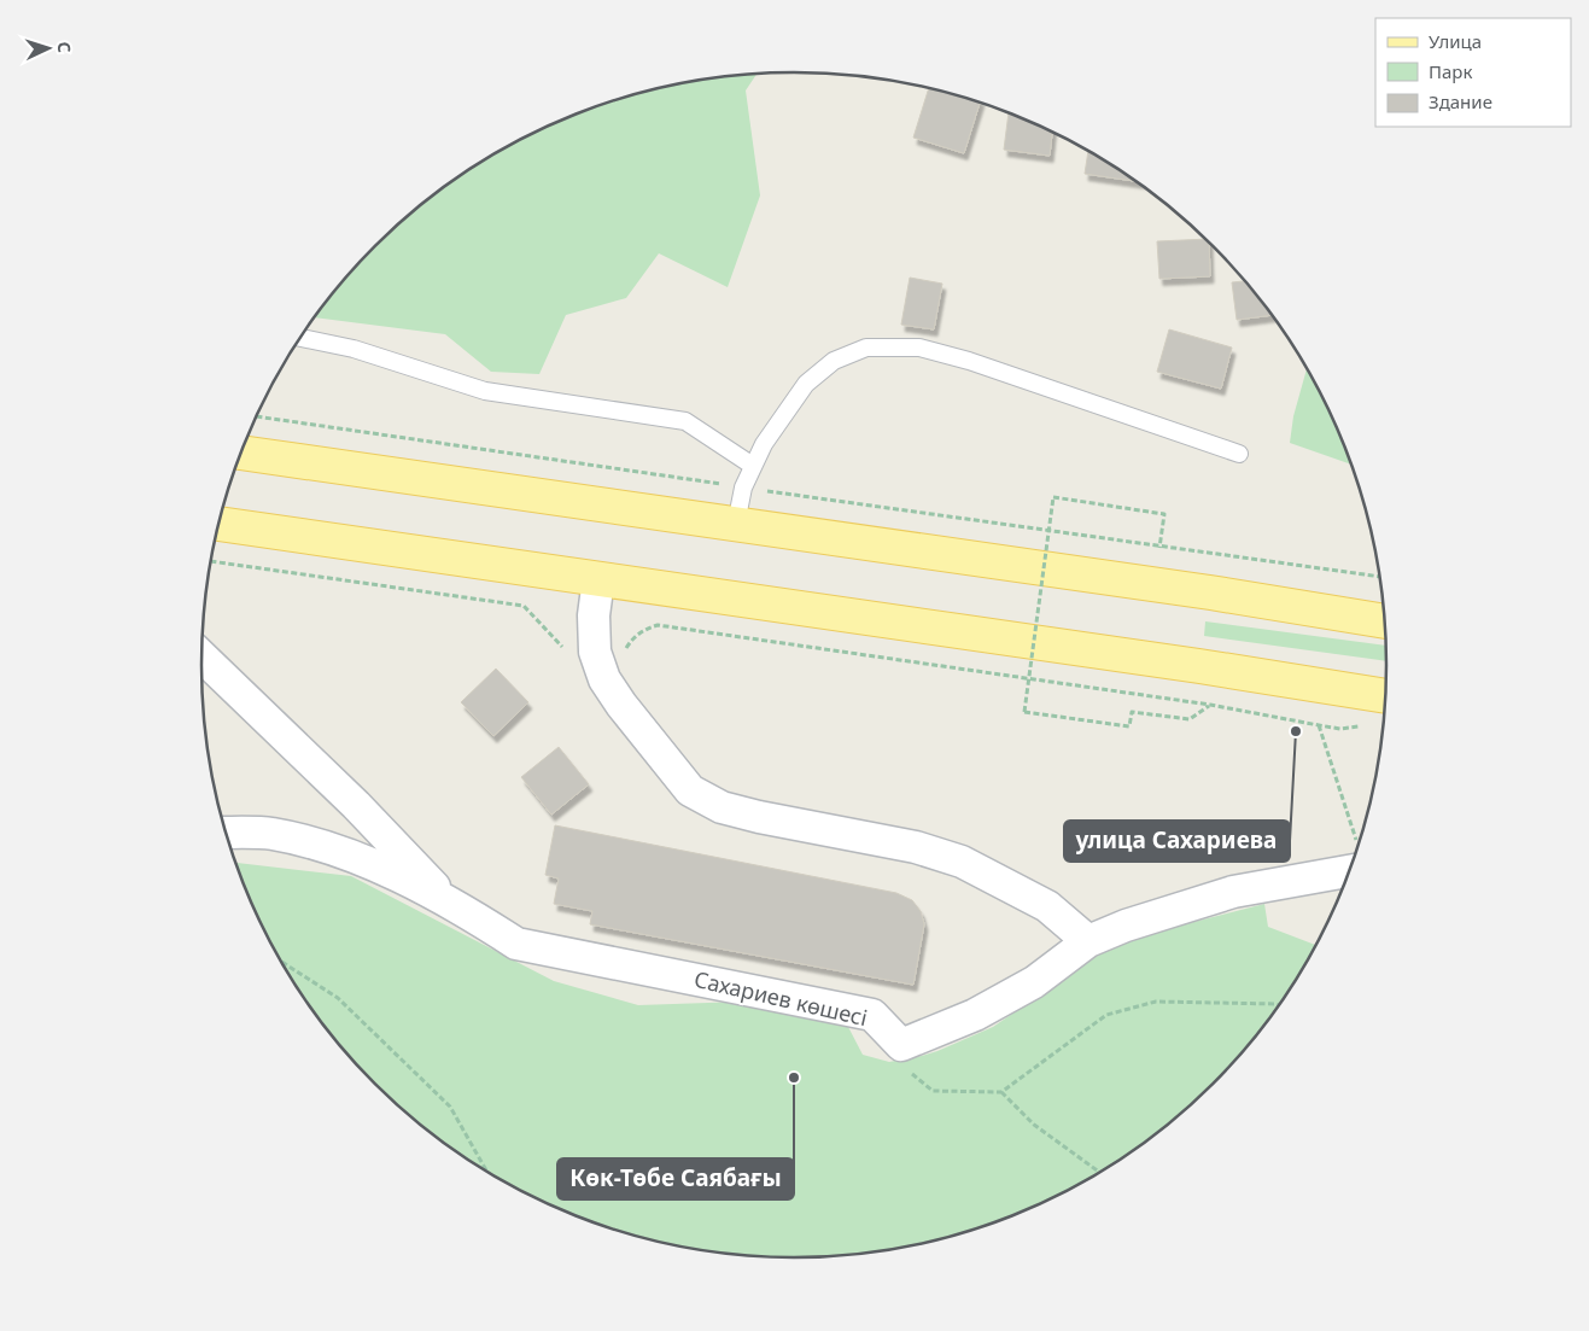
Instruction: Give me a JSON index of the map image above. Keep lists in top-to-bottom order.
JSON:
{
  "streets": {
    "street": ["Сахариев көшесі"]
  },
  "places": ["улица Сахариева", "Көк-Төбе Саябағы"],
  "legend": ["Улица", "Парк", "Здание"],
  "north": "right"
}
